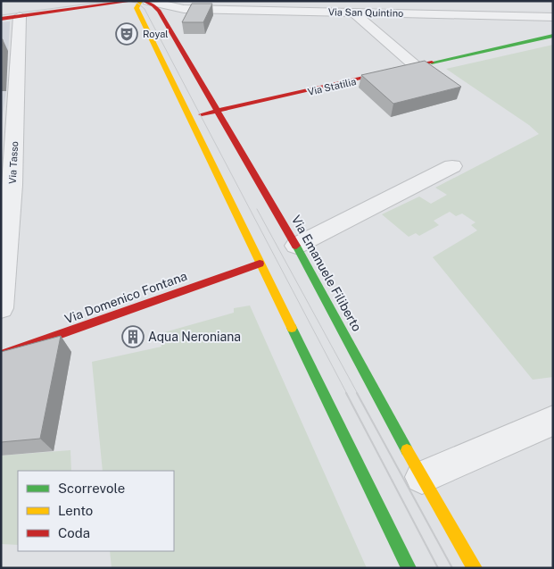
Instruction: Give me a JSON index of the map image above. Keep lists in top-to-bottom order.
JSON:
{
  "streets": {
    "main road": ["Via Statilia", "Via Emanuele Filiberto", "Via Domenico Fontana"],
    "street": ["Via San Quintino", "Via Tasso"]
  },
  "crossings": [
    ["Via San Quintino", "Via Emanuele Filiberto"],
    ["Via Statilia", "Via Emanuele Filiberto"]
  ],
  "places": {
    "theatre": ["Royal"],
    "building": ["Aqua Neroniana"]
  },
  "legend": ["Scorrevole", "Lento", "Coda"]
}
